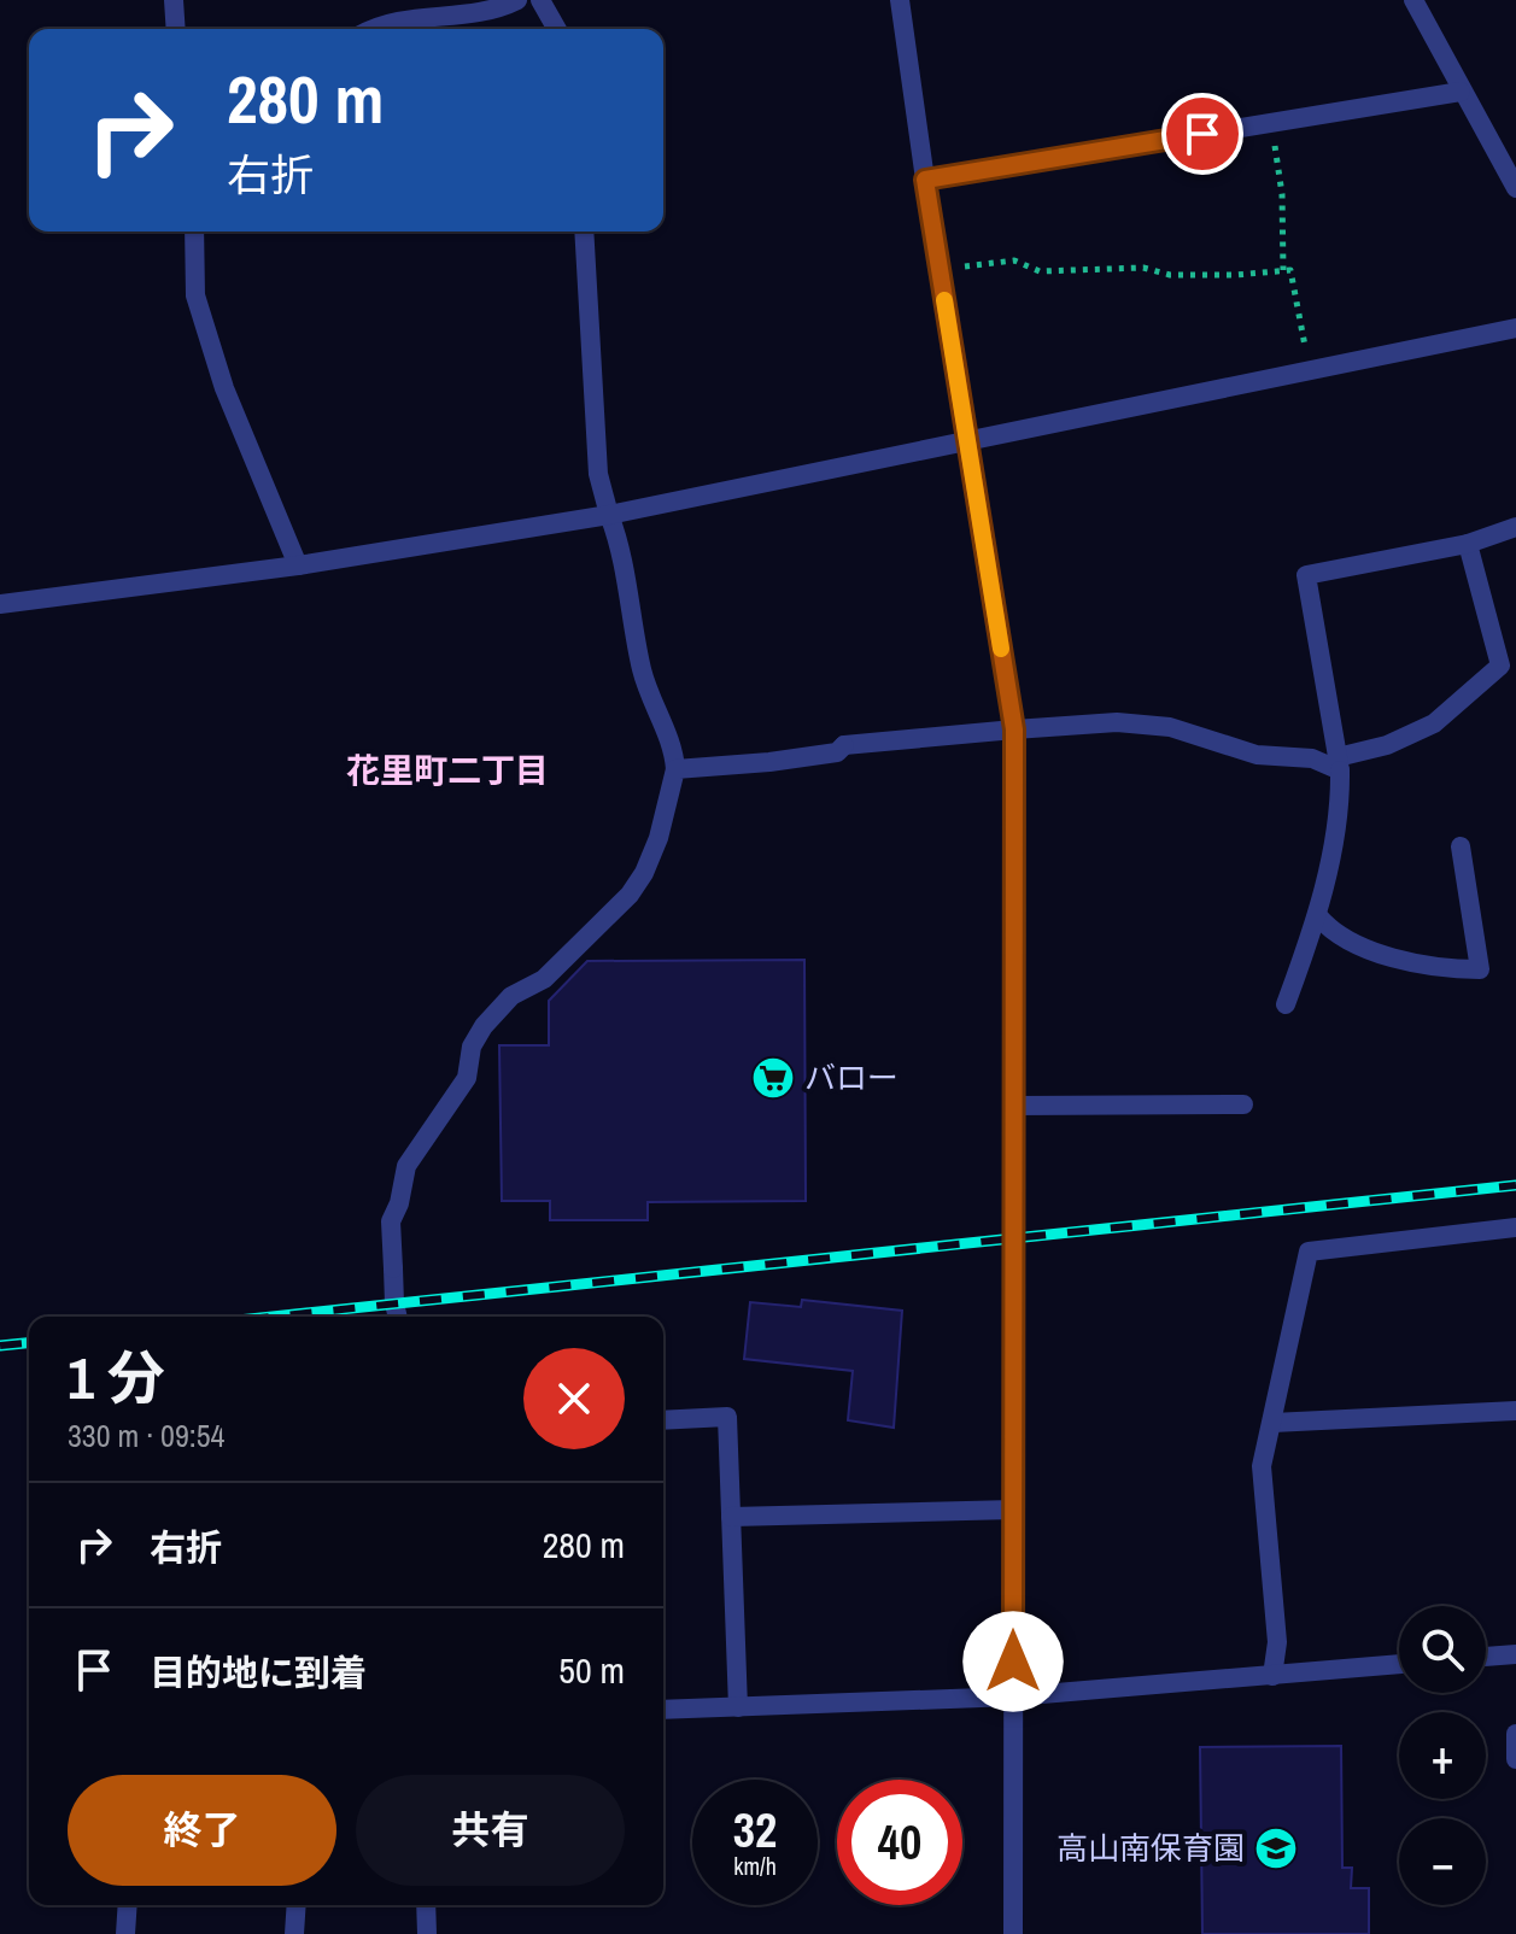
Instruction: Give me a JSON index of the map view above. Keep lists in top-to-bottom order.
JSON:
{
  "districts": ["花里町二丁目"],
  "places": {
    "supermarket": ["バロー"],
    "school or university": ["高山南保育園"]
  },
  "page": {
    "turn": ["280 m", "右折"],
    "heading": ["1 分", "330 m · 09:54"],
    "list": [
      {
        "name": "右折",
        "value": "280 m"
      },
      {
        "name": "目的地に到着",
        "value": "50 m"
      }
    ],
    "map_buttons": ["+", "−"],
    "buttons": ["終了", "共有"],
    "speed": "32 km/h",
    "limit": "40"
  }
}
